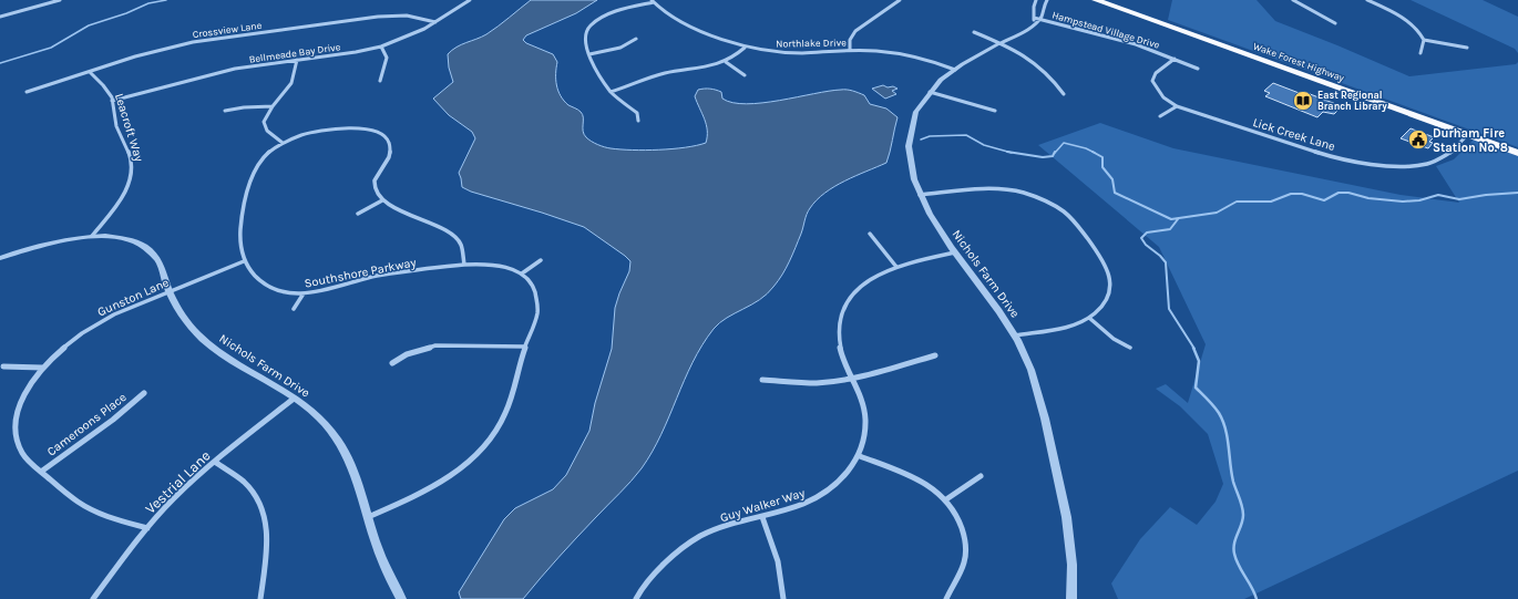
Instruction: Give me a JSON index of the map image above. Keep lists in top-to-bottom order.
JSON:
{
  "streets": {
    "highway": ["Wake Forest Highway"],
    "street": [
      "Crossview Lane",
      "Hampstead Village Drive",
      "Northlake Drive",
      "Bellmeade Bay Drive",
      "Leacroft Way",
      "Lick Creek Lane",
      "Southshore Parkway",
      "Nichols Farm Drive",
      "Gunston Lane",
      "Cameroons Place",
      "Vestrial Lane",
      "Guy Walker Way"
    ]
  },
  "crossings": [
    ["Crossview Lane", "Bellmeade Bay Drive"],
    ["Crossview Lane", "Leacroft Way"],
    ["Hampstead Village Drive", "Lick Creek Lane"],
    ["Hampstead Village Drive", "Nichols Farm Drive"],
    ["Northlake Drive", "Nichols Farm Drive"],
    ["Bellmeade Bay Drive", "Leacroft Way"],
    ["Wake Forest Highway", "Lick Creek Lane"],
    ["Leacroft Way", "Nichols Farm Drive"],
    ["Southshore Parkway", "Gunston Lane"],
    ["Nichols Farm Drive", "Gunston Lane"],
    ["Nichols Farm Drive", "Vestrial Lane"],
    ["Gunston Lane", "Cameroons Place"],
    ["Gunston Lane", "Vestrial Lane"]
  ],
  "places": {
    "library": ["East Regional Branch Library"],
    "public building": ["Durham Fire Station No. 8"]
  }
}
